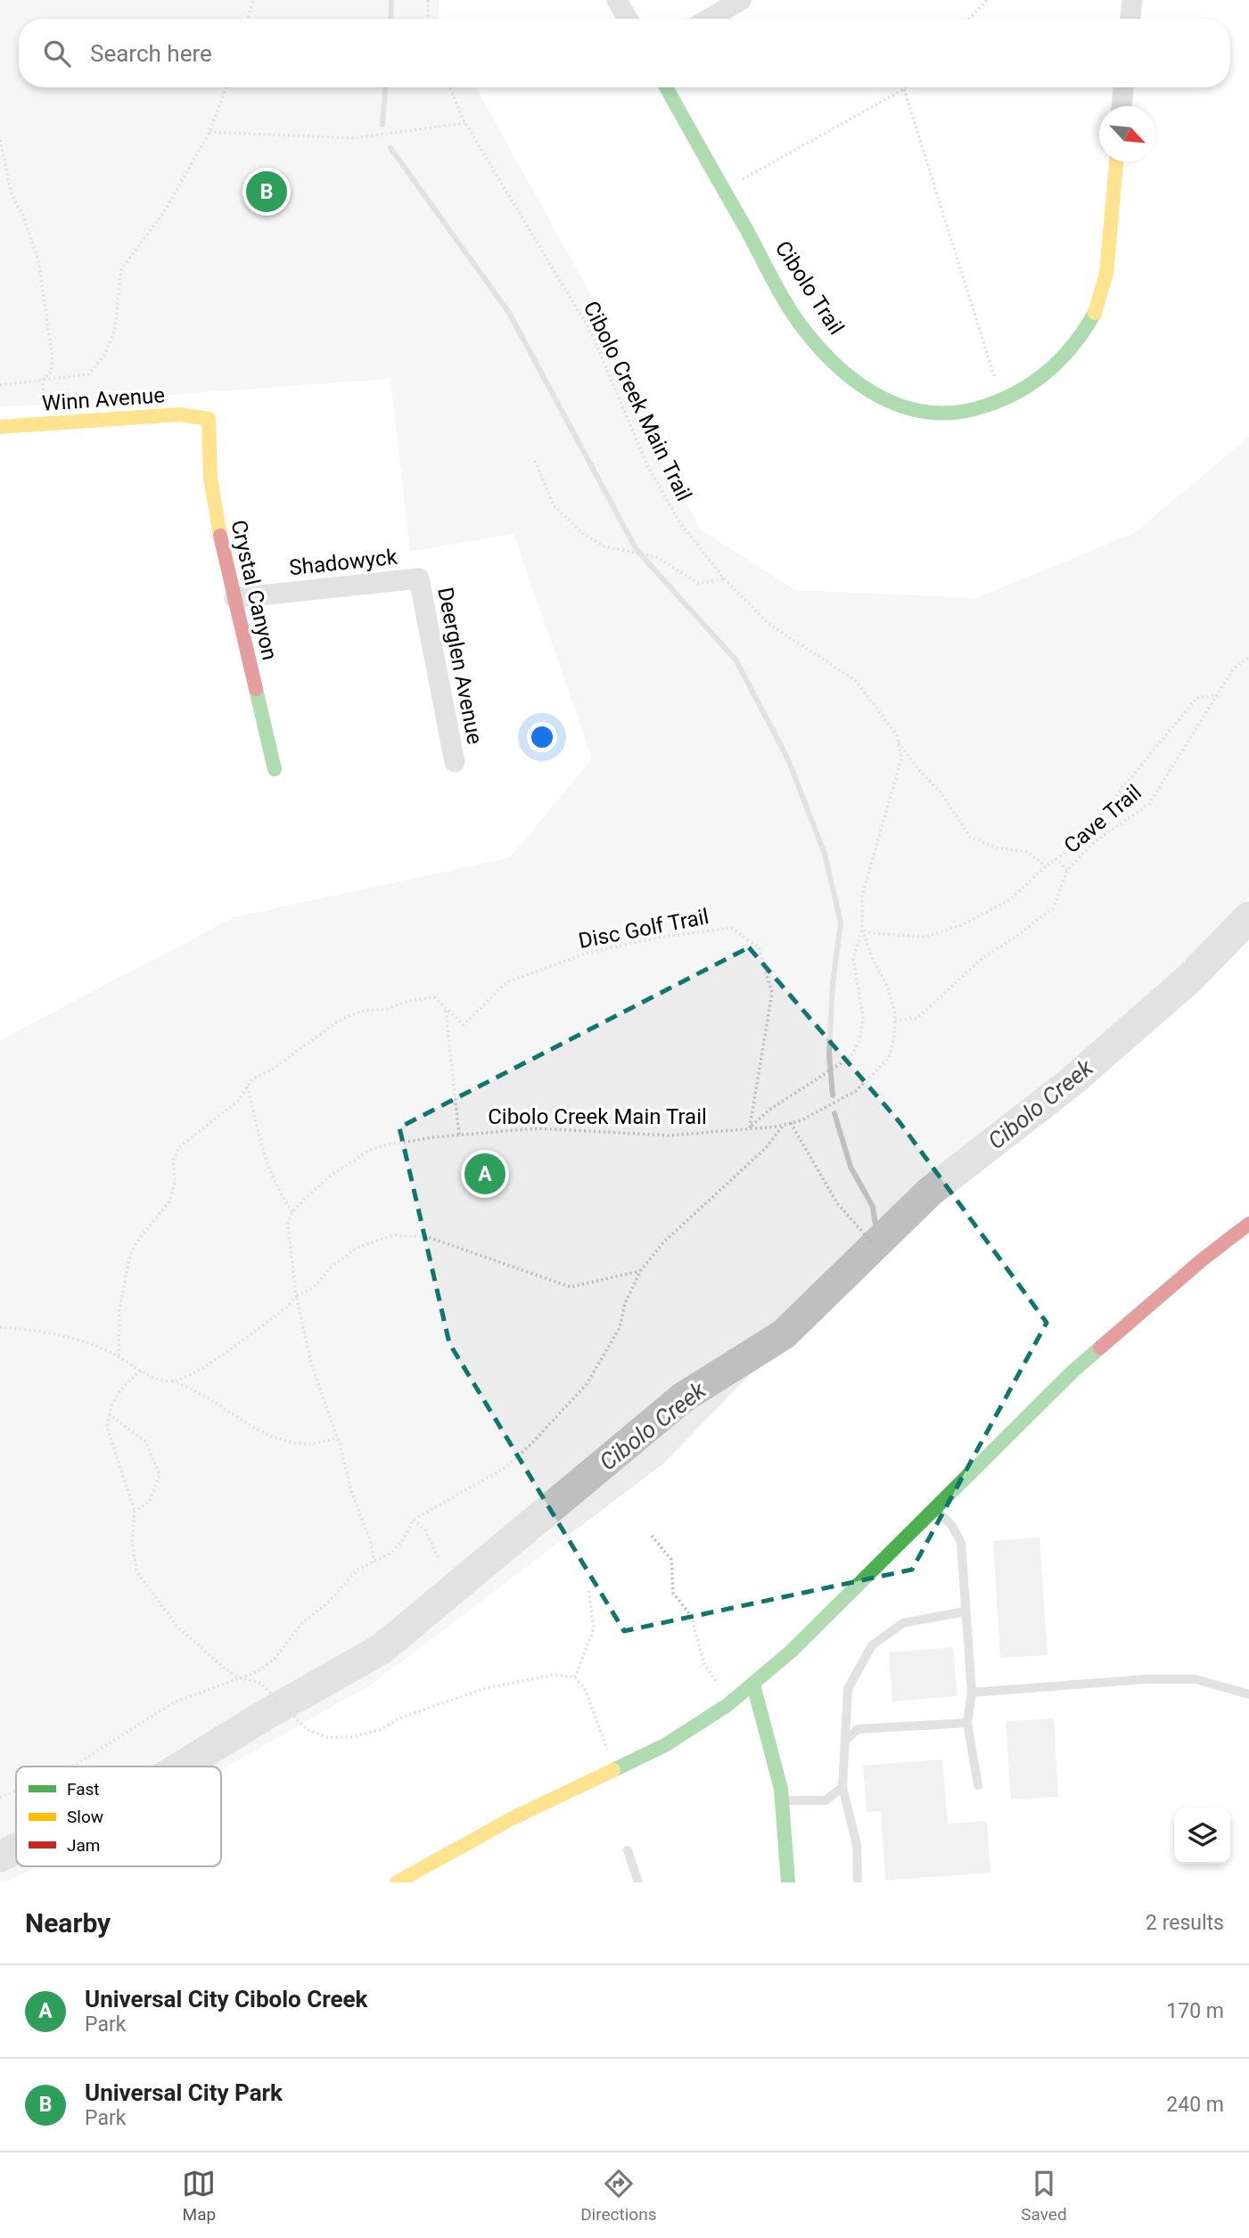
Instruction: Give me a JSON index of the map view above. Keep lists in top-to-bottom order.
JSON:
{
  "streets": {
    "street": [
      "Cibolo Trail",
      "Winn Avenue",
      "Shadowyck",
      "Crystal Canyon",
      "Deerglen Avenue"
    ],
    "path": ["Cibolo Creek Main Trail", "Cave Trail", "Disc Golf Trail"]
  },
  "crossings": [
    ["Winn Avenue", "Crystal Canyon"],
    ["Cibolo Creek Main Trail", "Cave Trail"],
    ["Cibolo Creek Main Trail", "Disc Golf Trail"],
    ["Shadowyck", "Crystal Canyon"],
    ["Shadowyck", "Deerglen Avenue"]
  ],
  "water": ["Cibolo Creek"],
  "legend": ["Fast", "Slow", "Jam"],
  "north": "bottom right",
  "page": {
    "search": "Search here",
    "pins": ["B", "A"],
    "heading": ["Nearby", "2 results"],
    "list": [
      {
        "mark": "A",
        "name": "Universal City Cibolo Creek",
        "note": "Park",
        "value": "170 m"
      },
      {
        "mark": "B",
        "name": "Universal City Park",
        "note": "Park",
        "value": "240 m"
      }
    ],
    "nav": ["Map", "Directions", "Saved"]
  }
}
